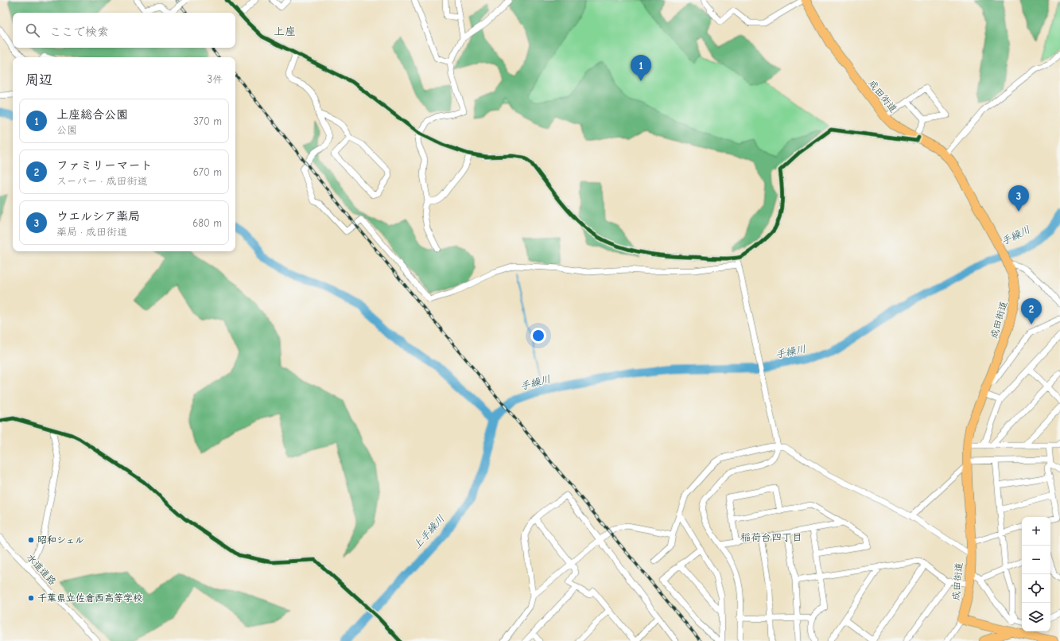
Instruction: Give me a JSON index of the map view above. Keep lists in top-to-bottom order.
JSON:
{
  "streets": {
    "highway": ["成田街道"],
    "street": ["水道道路"]
  },
  "districts": ["上座", "稲荷台四丁目"],
  "water": ["手繰川", "上手繰川"],
  "places": ["昭和シェル", "千葉県立佐倉西高等学校"],
  "page": {
    "search": "ここで検索",
    "pins": ["1", "3", "2"],
    "heading": ["周辺", "3件"],
    "list": [
      {
        "mark": "1",
        "name": "上座総合公園",
        "note": "公園",
        "value": "370 m"
      },
      {
        "mark": "2",
        "name": "ファミリーマート",
        "note": "スーパー · 成田街道",
        "value": "670 m"
      },
      {
        "mark": "3",
        "name": "ウエルシア薬局",
        "note": "薬局 · 成田街道",
        "value": "680 m"
      }
    ],
    "map_buttons": ["+", "−"]
  }
}
